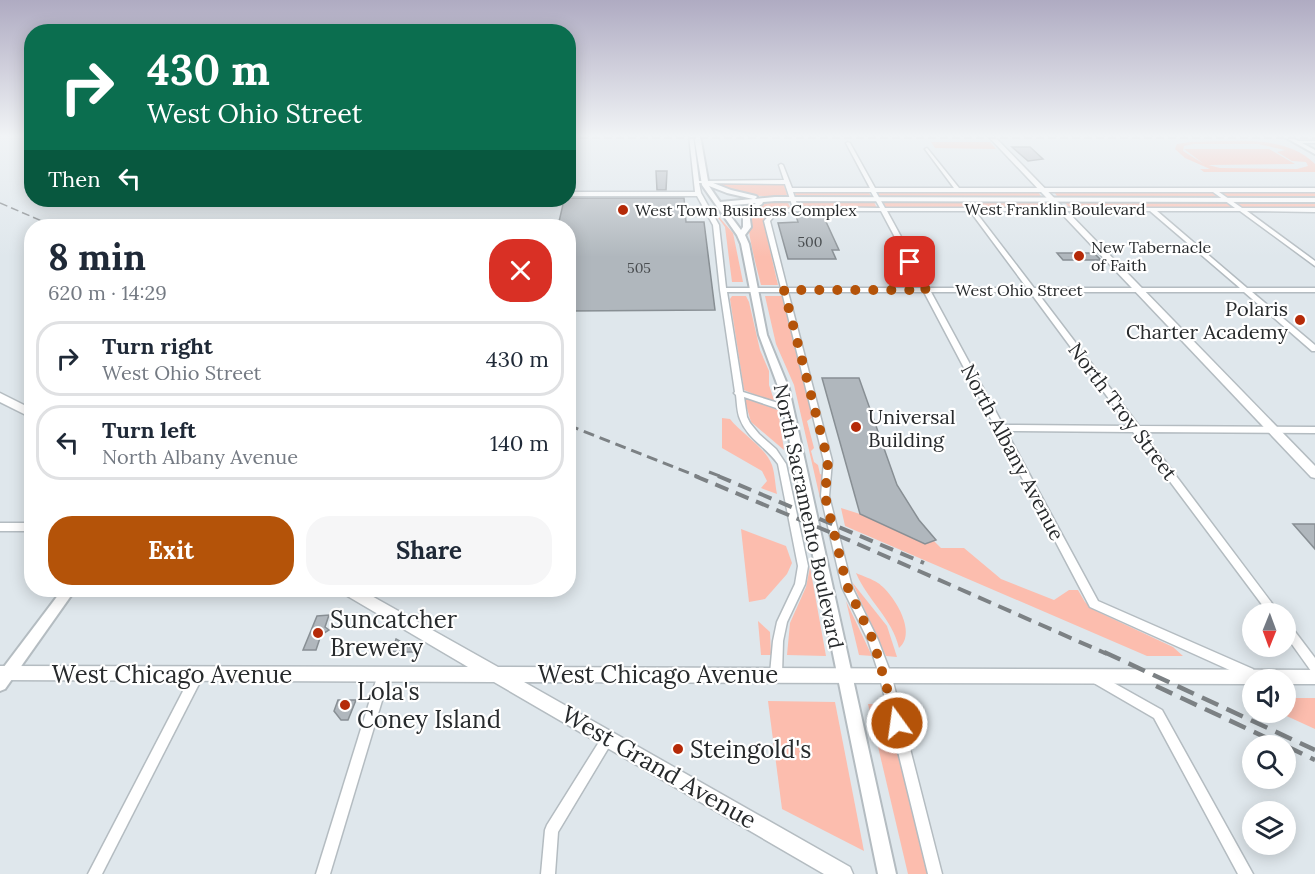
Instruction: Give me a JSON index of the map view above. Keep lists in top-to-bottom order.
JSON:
{
  "streets": {
    "main road": ["West Chicago Avenue", "West Grand Avenue"],
    "street": [
      "West Franklin Boulevard",
      "West Ohio Street",
      "North Troy Street",
      "North Albany Avenue",
      "North Sacramento Boulevard"
    ]
  },
  "crossings": [
    ["West Franklin Boulevard", "North Troy Street"],
    ["West Franklin Boulevard", "North Albany Avenue"],
    ["West Franklin Boulevard", "North Sacramento Boulevard"],
    ["West Ohio Street", "North Troy Street"],
    ["West Ohio Street", "North Albany Avenue"],
    ["West Ohio Street", "North Sacramento Boulevard"],
    ["North Sacramento Boulevard", "West Chicago Avenue"],
    ["West Chicago Avenue", "West Grand Avenue"]
  ],
  "places": [
    "West Town Business Complex",
    "New Tabernacle of Faith",
    "Polaris Charter Academy",
    "Universal Building",
    "Suncatcher Brewery",
    "Lola's Coney Island",
    "Steingold's"
  ],
  "house_numbers": ["500", "505"],
  "north": "bottom",
  "page": {
    "turn": ["430 m", "West Ohio Street"],
    "then": "Then",
    "heading": ["8 min", "620 m · 14:29"],
    "list": [
      {
        "name": "Turn right",
        "note": "West Ohio Street",
        "value": "430 m"
      },
      {
        "name": "Turn left",
        "note": "North Albany Avenue",
        "value": "140 m"
      }
    ],
    "buttons": ["Exit", "Share"]
  }
}
